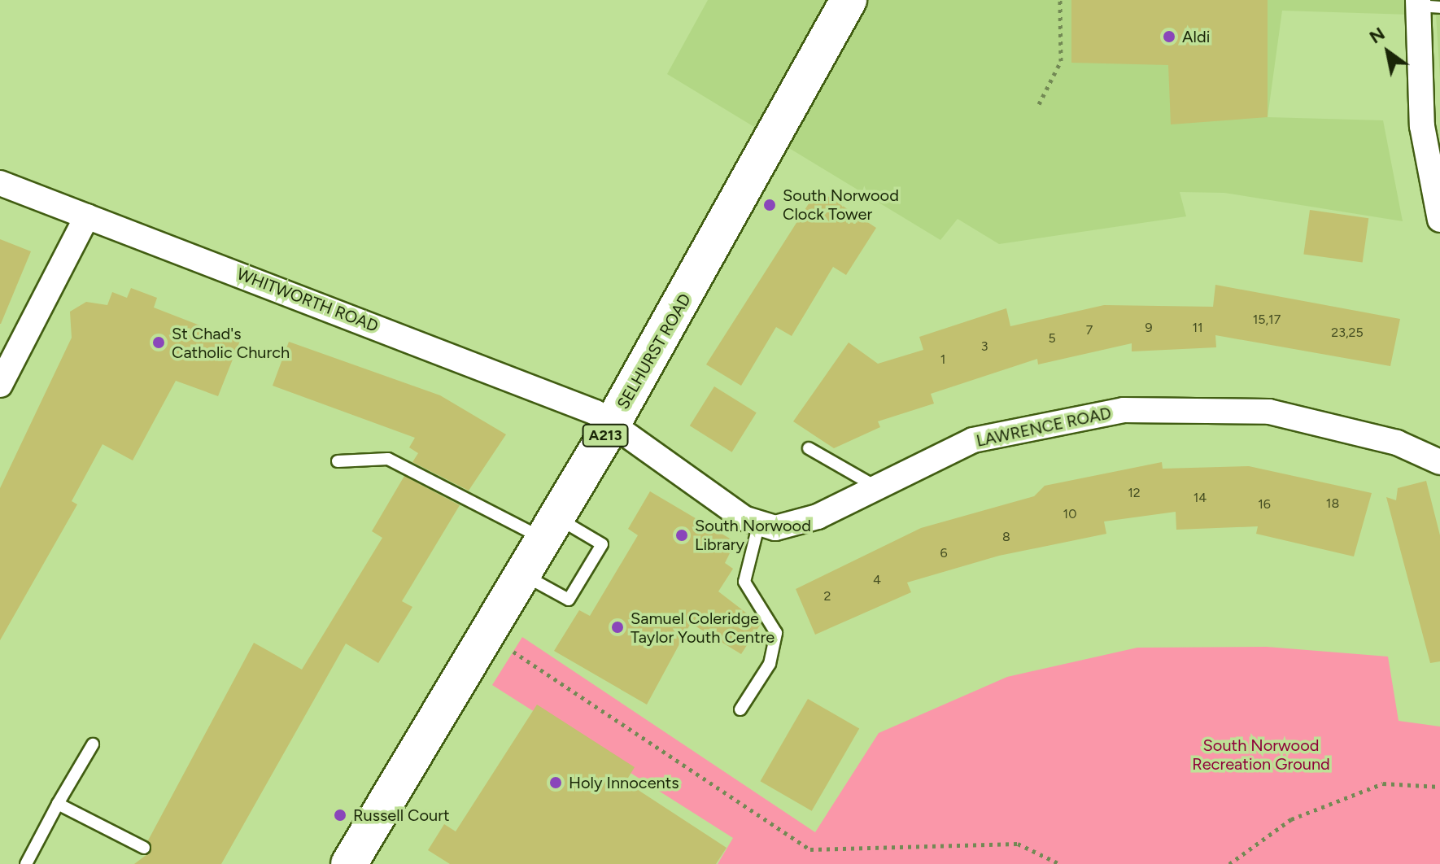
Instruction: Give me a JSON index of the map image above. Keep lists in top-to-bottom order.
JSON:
{
  "streets": {
    "main road": ["SELHURST ROAD", "A213"],
    "street": ["WHITWORTH ROAD", "LAWRENCE ROAD"]
  },
  "crossings": [
    ["WHITWORTH ROAD", "SELHURST ROAD"]
  ],
  "parks": ["South Norwood Recreation Ground"],
  "places": [
    "Aldi",
    "South Norwood Clock Tower",
    "St Chad's Catholic Church",
    "South Norwood Library",
    "Samuel Coleridge Taylor Youth Centre",
    "Holy Innocents",
    "Russell Court"
  ],
  "house_numbers": [
    "15,17",
    "9",
    "11",
    "7",
    "23,25",
    "5",
    "3",
    "1",
    "12",
    "14",
    "18",
    "16",
    "10",
    "8",
    "6",
    "4",
    "2"
  ],
  "north": "top left"
}
